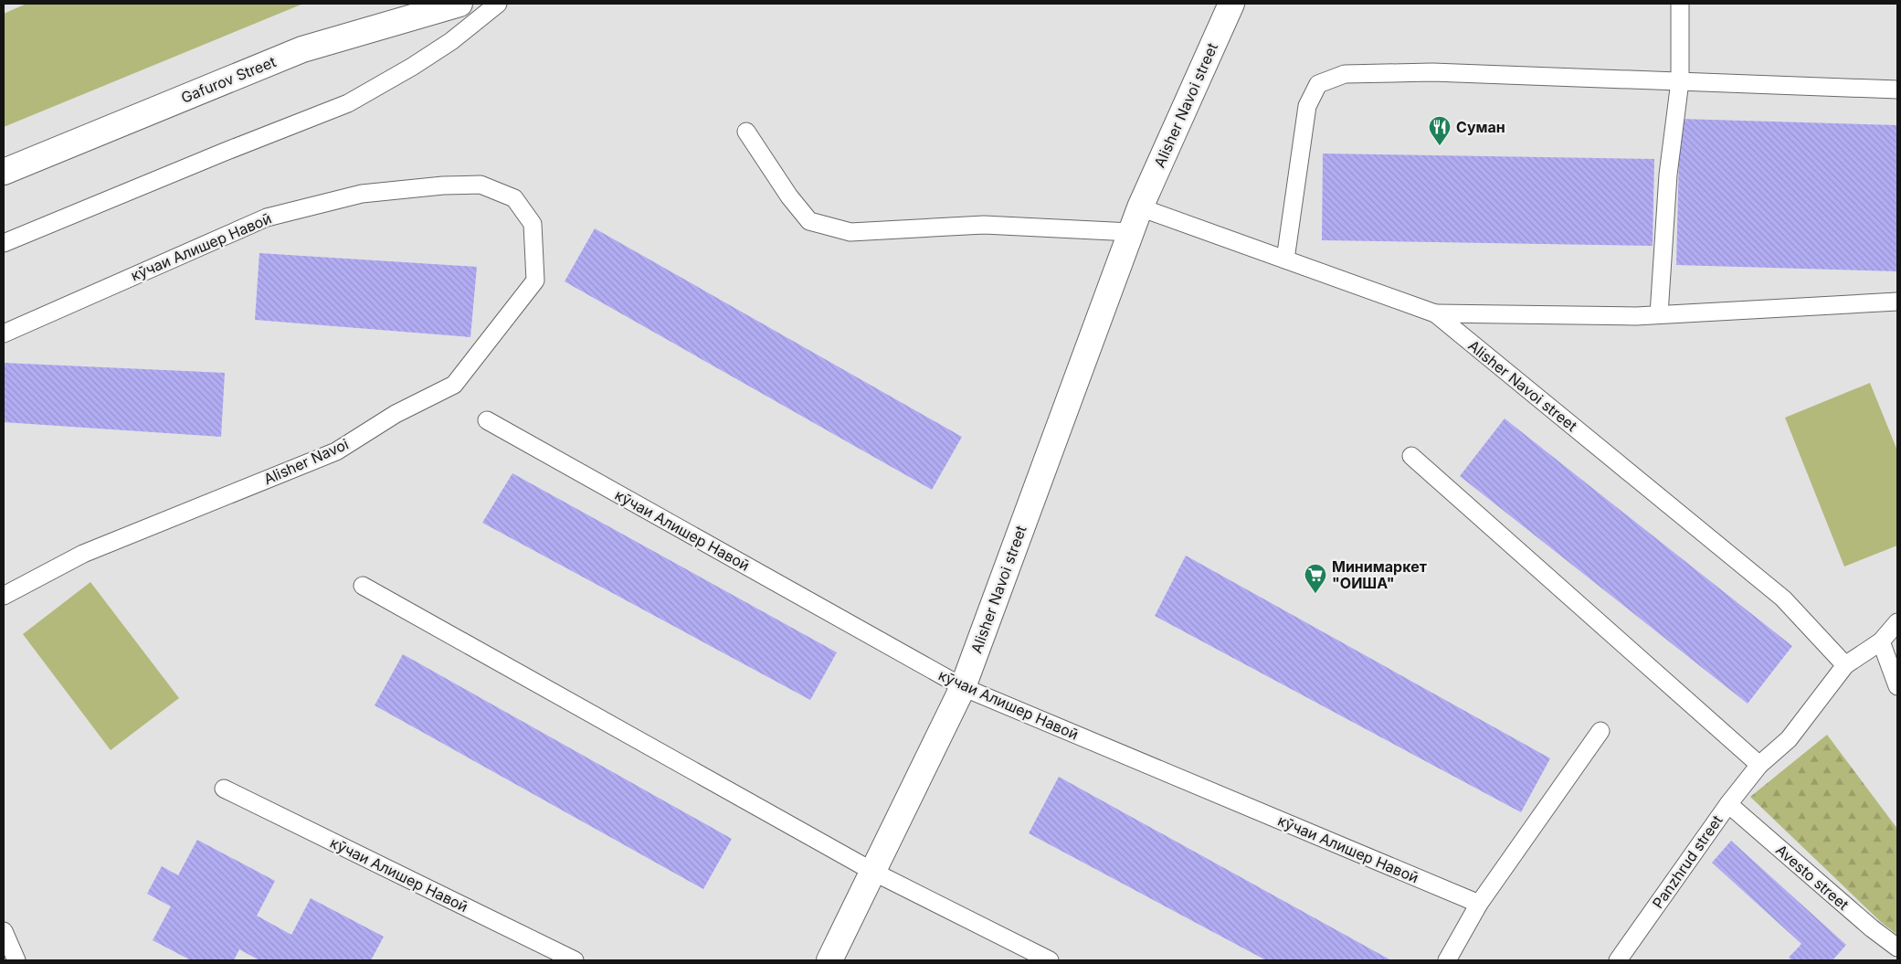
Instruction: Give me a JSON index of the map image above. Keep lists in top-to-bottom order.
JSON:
{
  "streets": {
    "street": ["Gafurov Street", "Alisher Navoi street"],
    "lane": ["кӯчаи Алишер Навоӣ", "Panzhrud street", "Avesto street"]
  },
  "crossings": [
    ["Alisher Navoi street", "кӯчаи Алишер Навоӣ"],
    ["Alisher Navoi street", "Panzhrud street"],
    ["Panzhrud street", "Avesto street"]
  ],
  "places": {
    "restaurant": ["Суман"],
    "supermarket": ["Минимаркет \"ОИША\""]
  }
}
